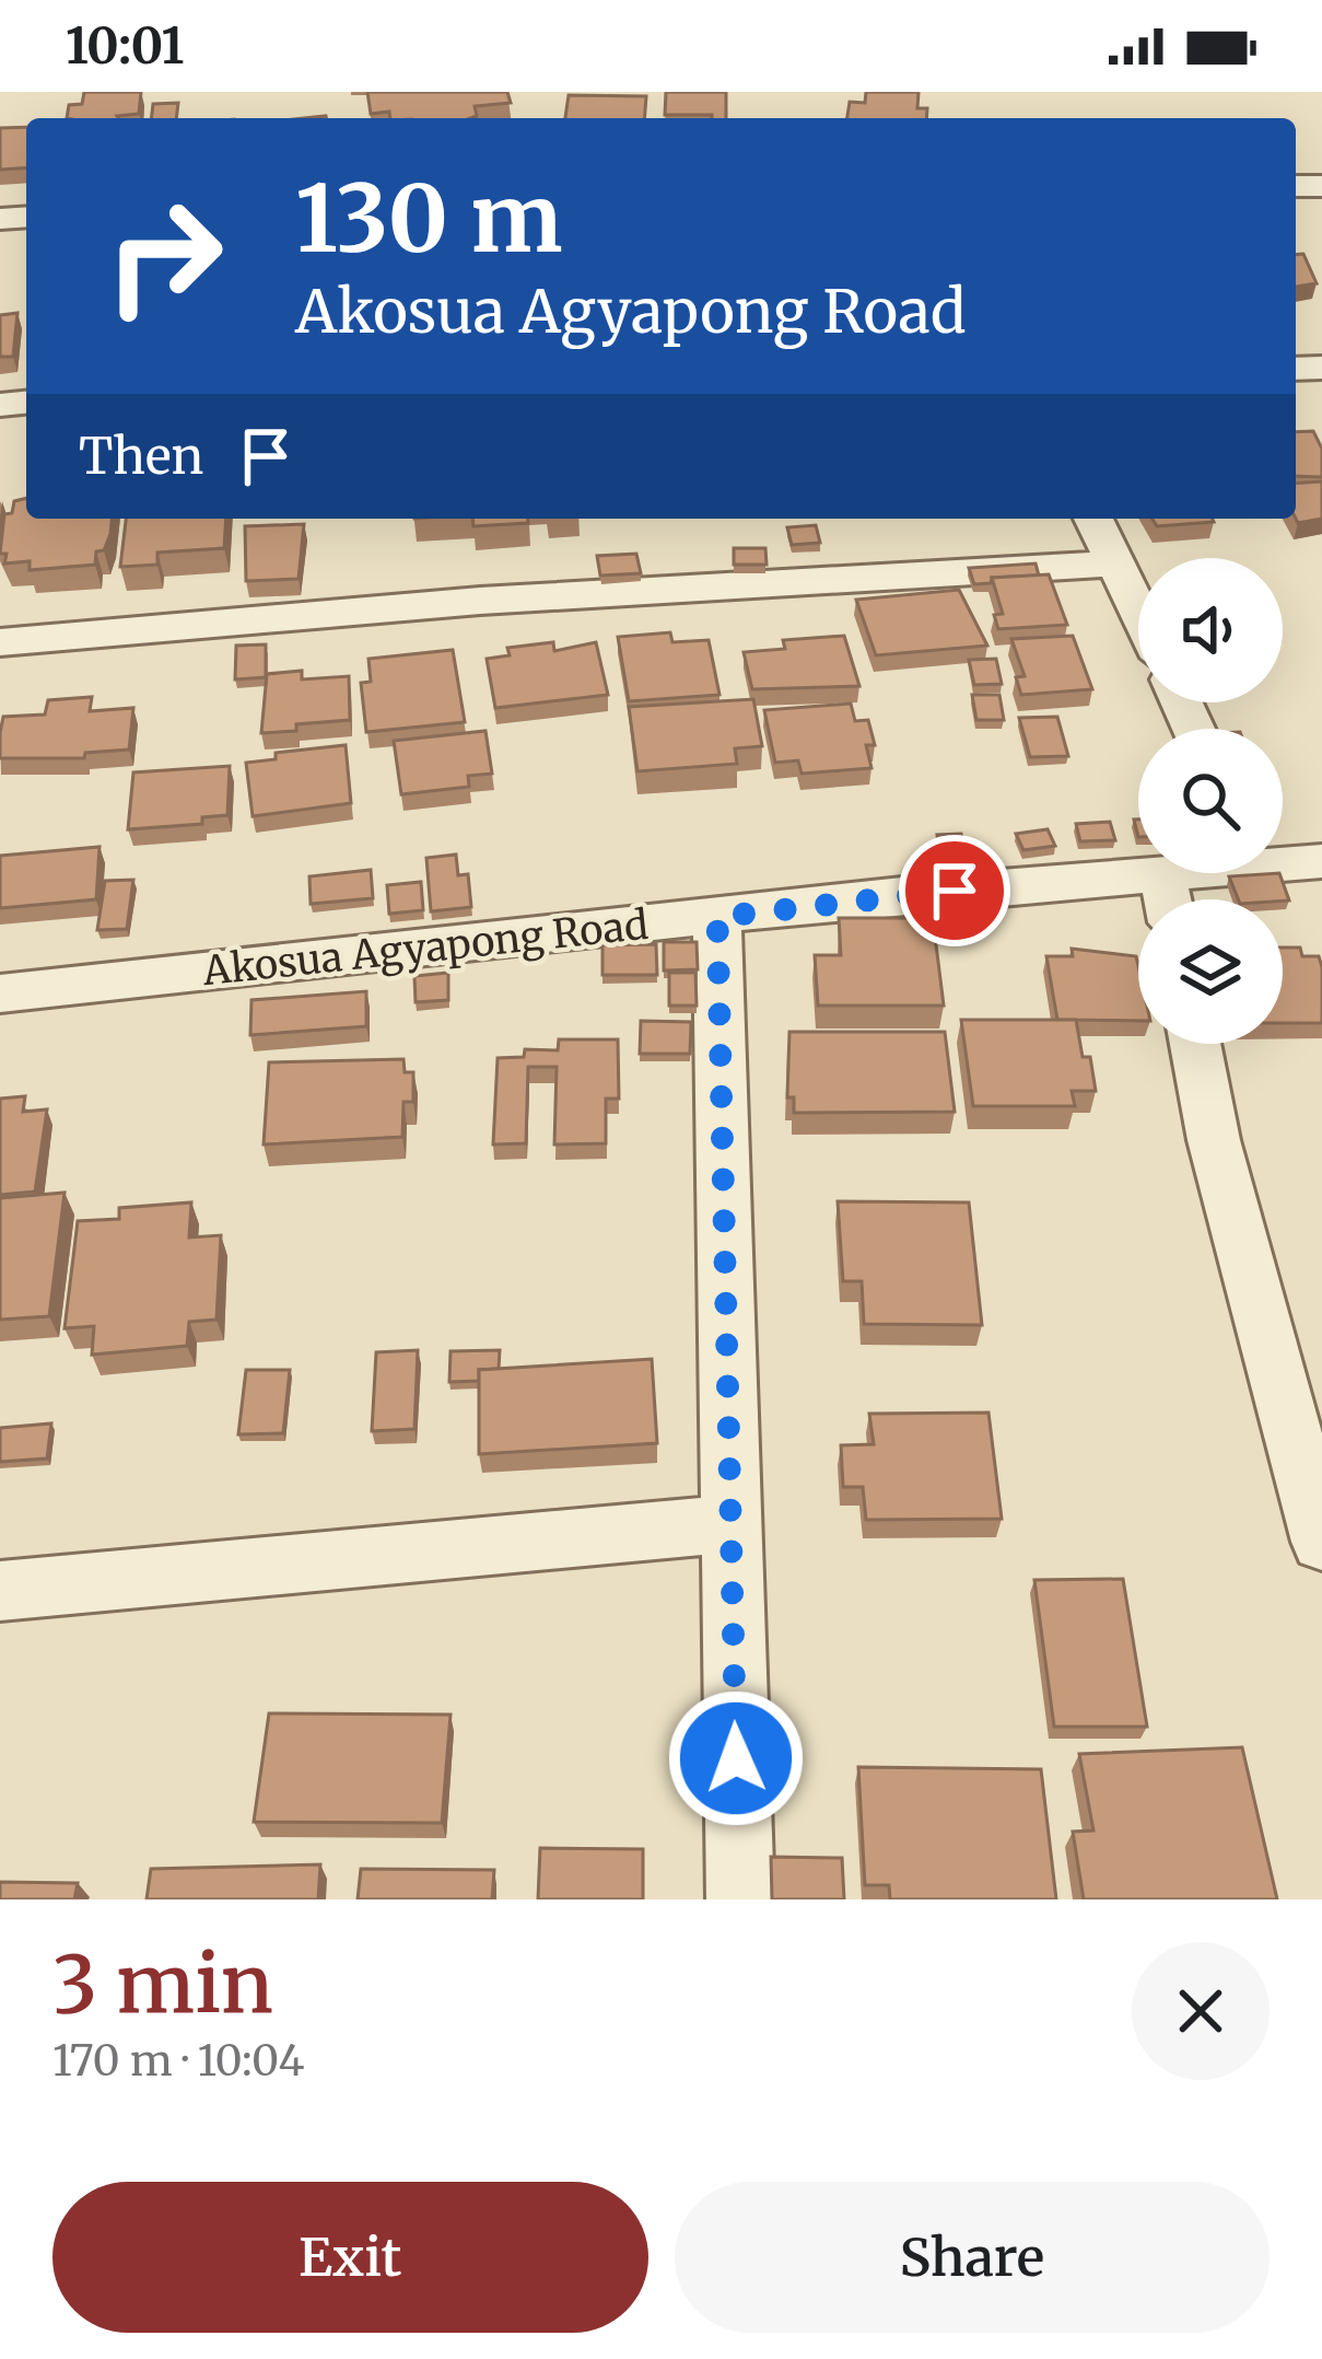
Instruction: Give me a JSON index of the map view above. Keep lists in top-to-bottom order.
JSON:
{
  "streets": {
    "street": ["Akosua Agyapong Road"]
  },
  "page": {
    "status": "10:01",
    "turn": ["130 m", "Akosua Agyapong Road"],
    "then": "Then",
    "heading": ["3 min", "170 m · 10:04"],
    "buttons": ["Exit", "Share"]
  }
}
